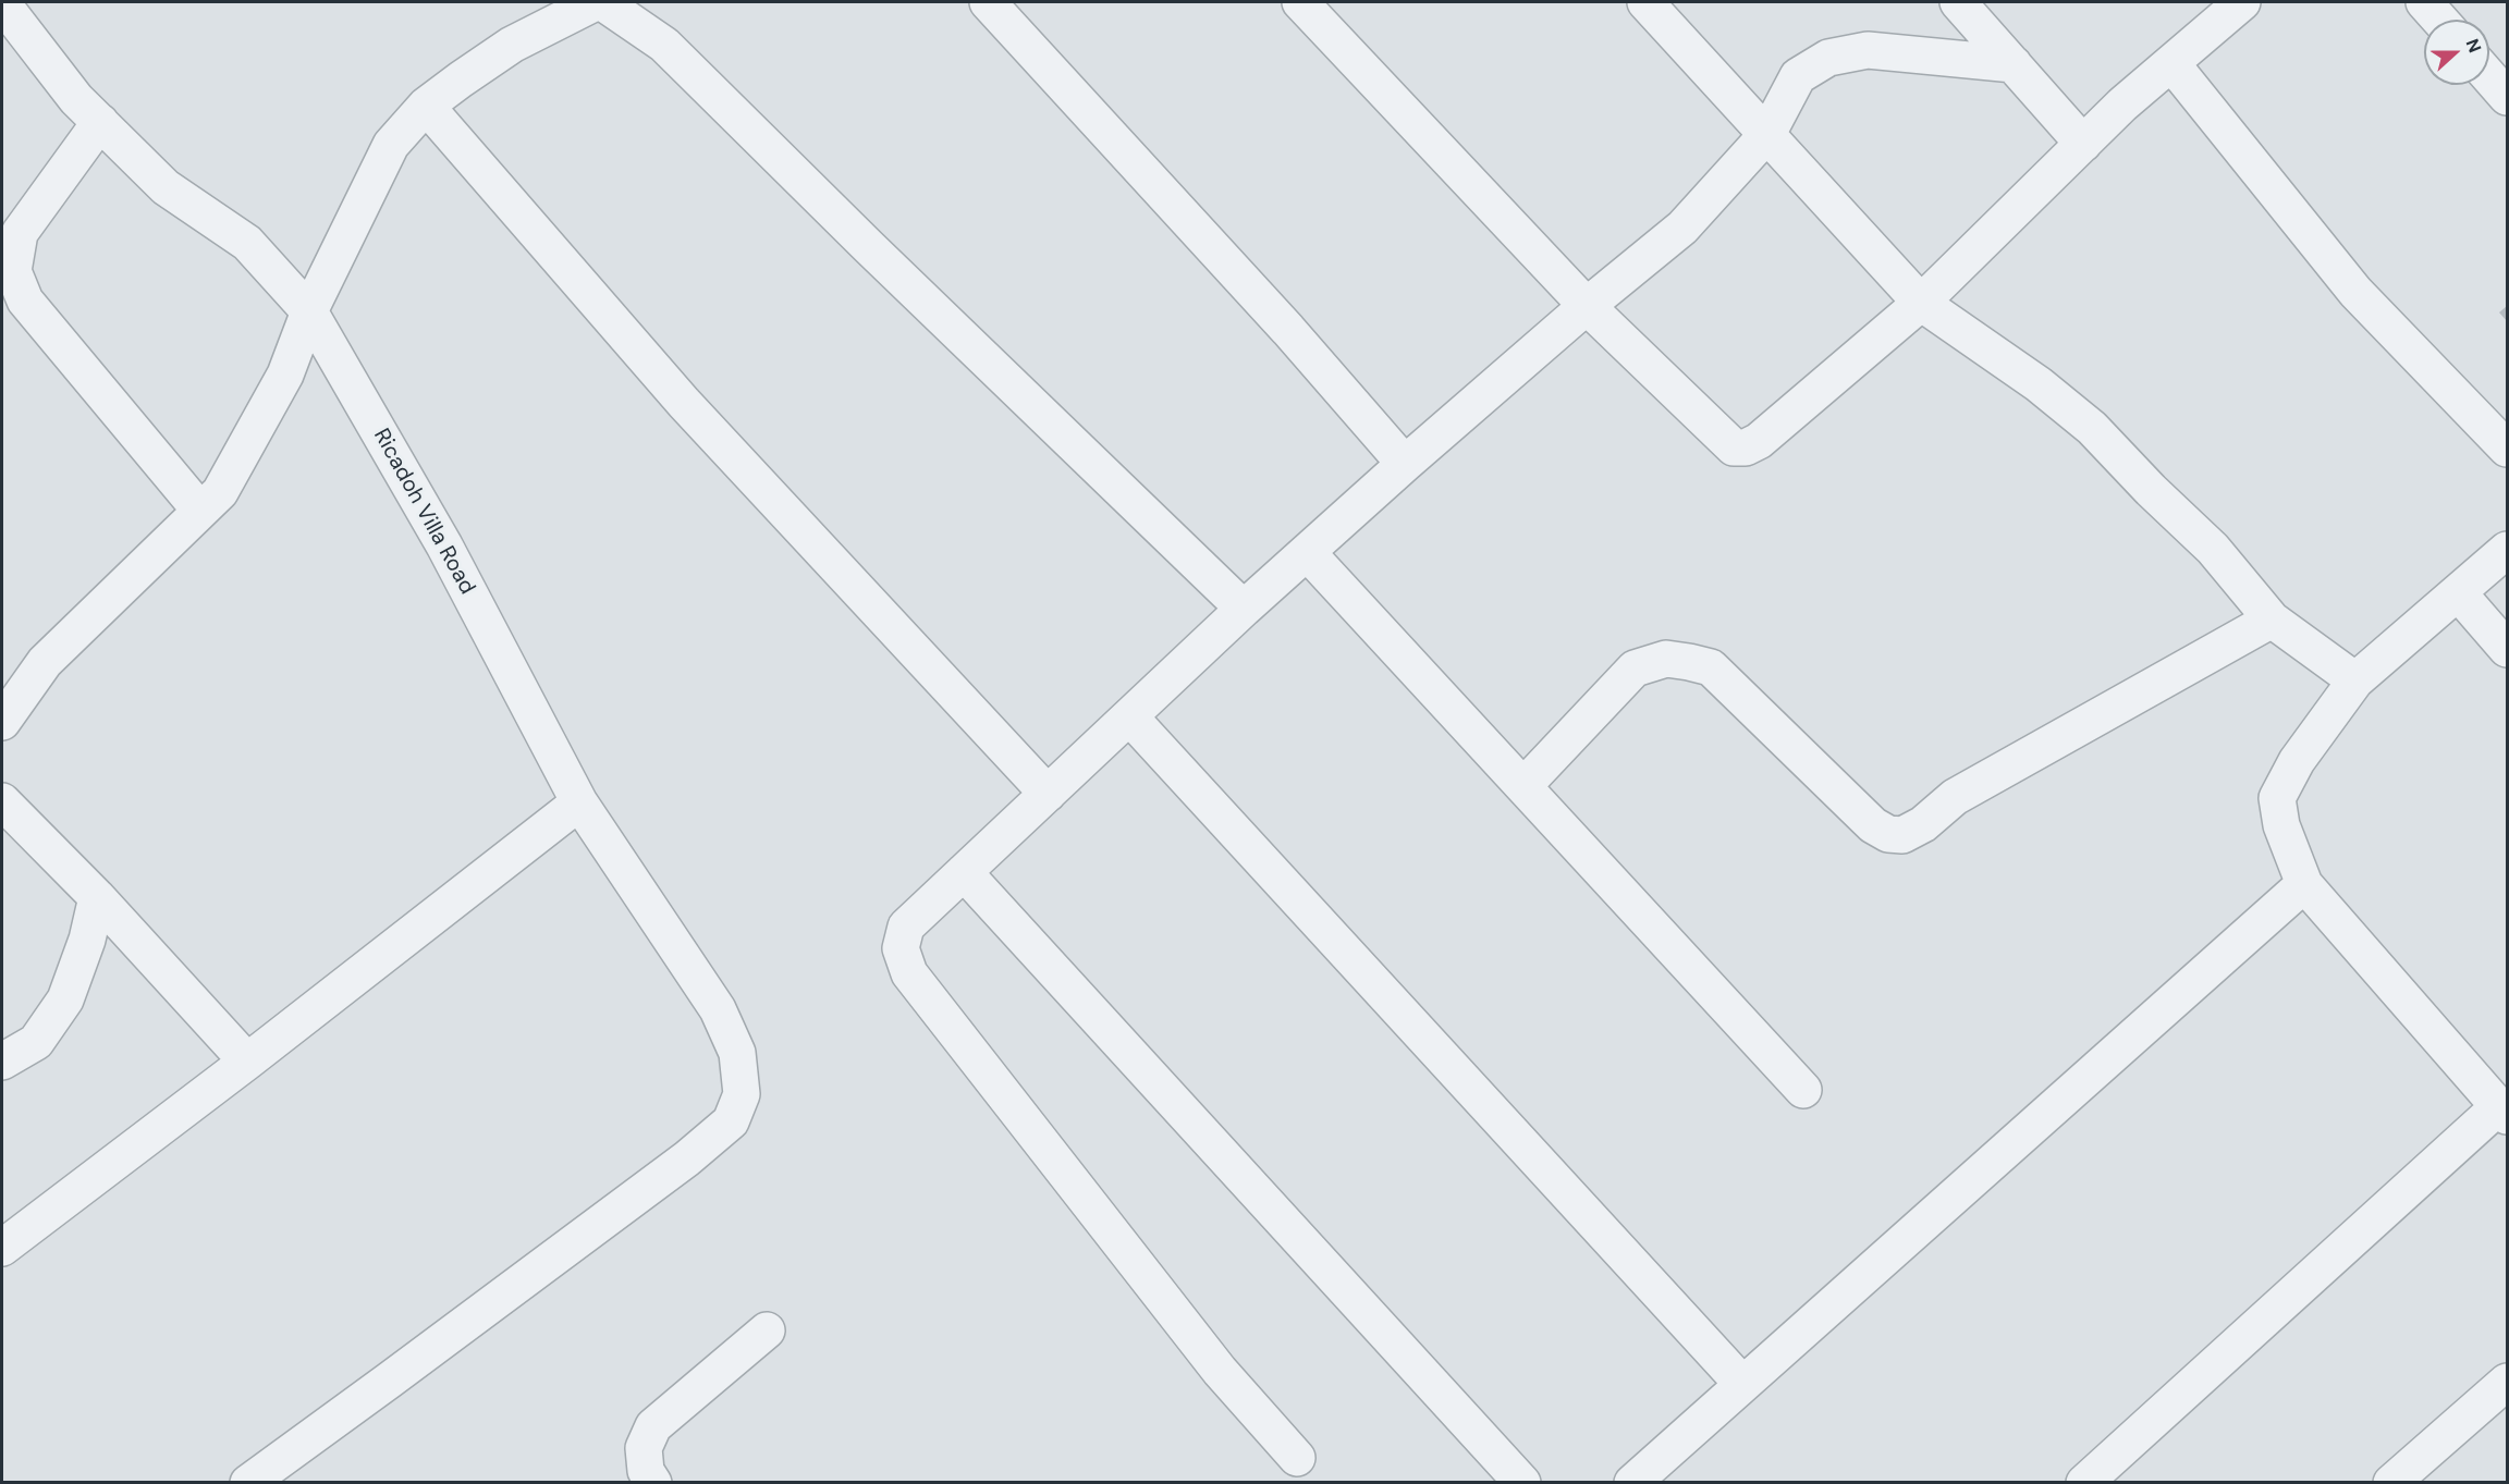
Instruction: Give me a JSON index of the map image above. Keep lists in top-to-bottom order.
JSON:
{
  "streets": {
    "street": ["Ricadoh Villa Road"]
  },
  "north": "right"
}
